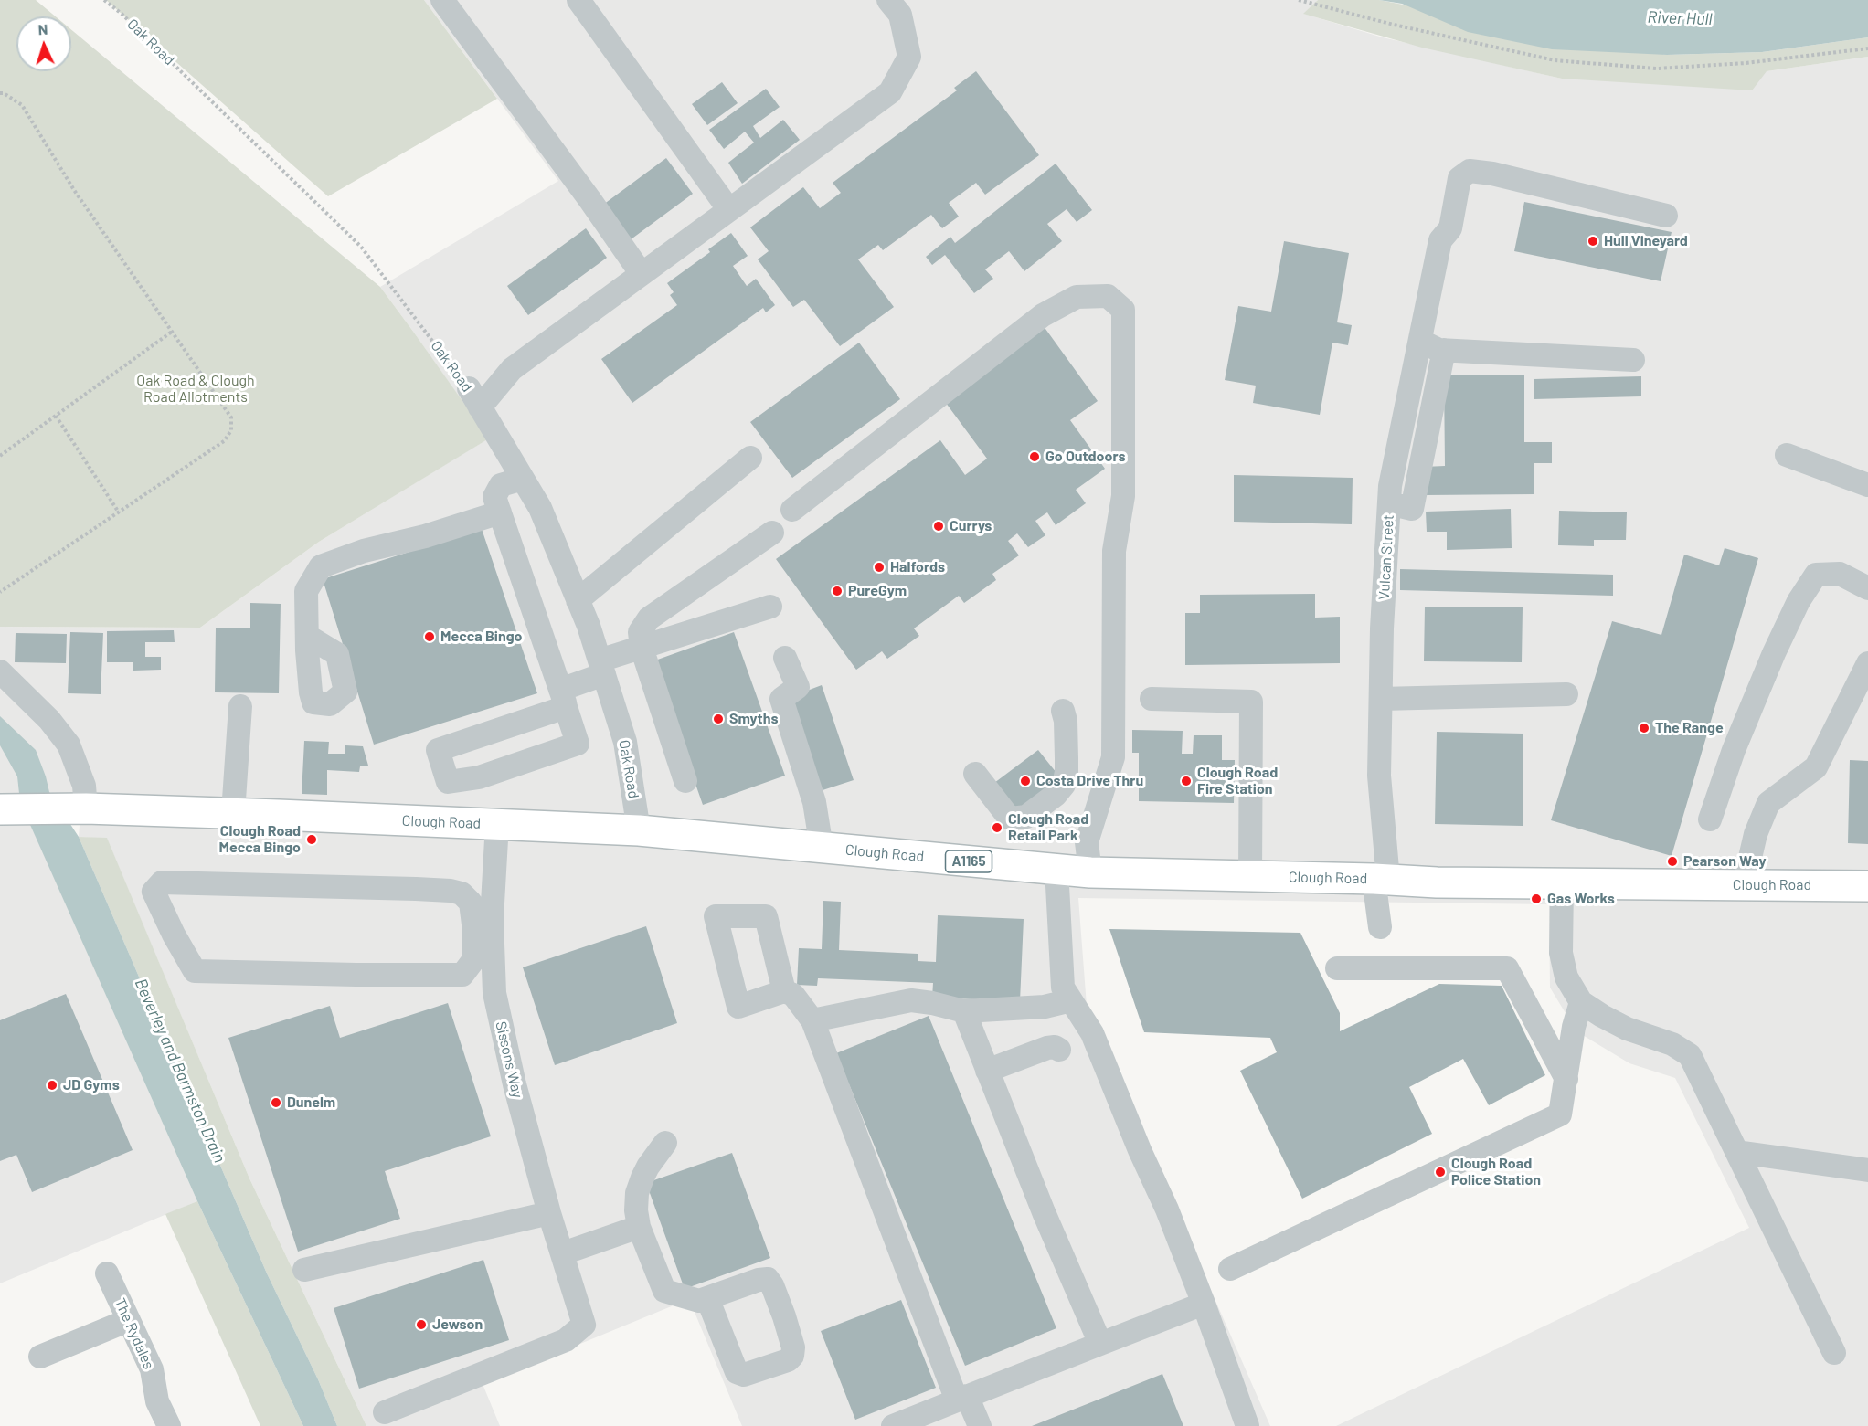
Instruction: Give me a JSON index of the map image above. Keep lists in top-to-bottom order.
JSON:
{
  "streets": {
    "main road": ["Clough Road", "A1165"],
    "street": [
      "Oak Road",
      "Vulcan Street",
      "Sissons Way",
      "The Rydales"
    ]
  },
  "crossings": [
    ["Oak Road", "Clough Road"],
    ["Vulcan Street", "Clough Road"],
    ["Clough Road", "Sissons Way"]
  ],
  "water": ["River Hull", "Beverley and Barmston Drain"],
  "parks": ["Oak Road & Clough Road Allotments"],
  "places": [
    "Hull Vineyard",
    "Go Outdoors",
    "Currys",
    "Halfords",
    "PureGym",
    "Mecca Bingo",
    "Smyths",
    "The Range",
    "Costa Drive Thru",
    "Clough Road Fire Station",
    "Clough Road Retail Park",
    "Clough Road Mecca Bingo",
    "Pearson Way",
    "Gas Works",
    "JD Gyms",
    "Dunelm",
    "Clough Road Police Station",
    "Jewson"
  ],
  "north": "top"
}
